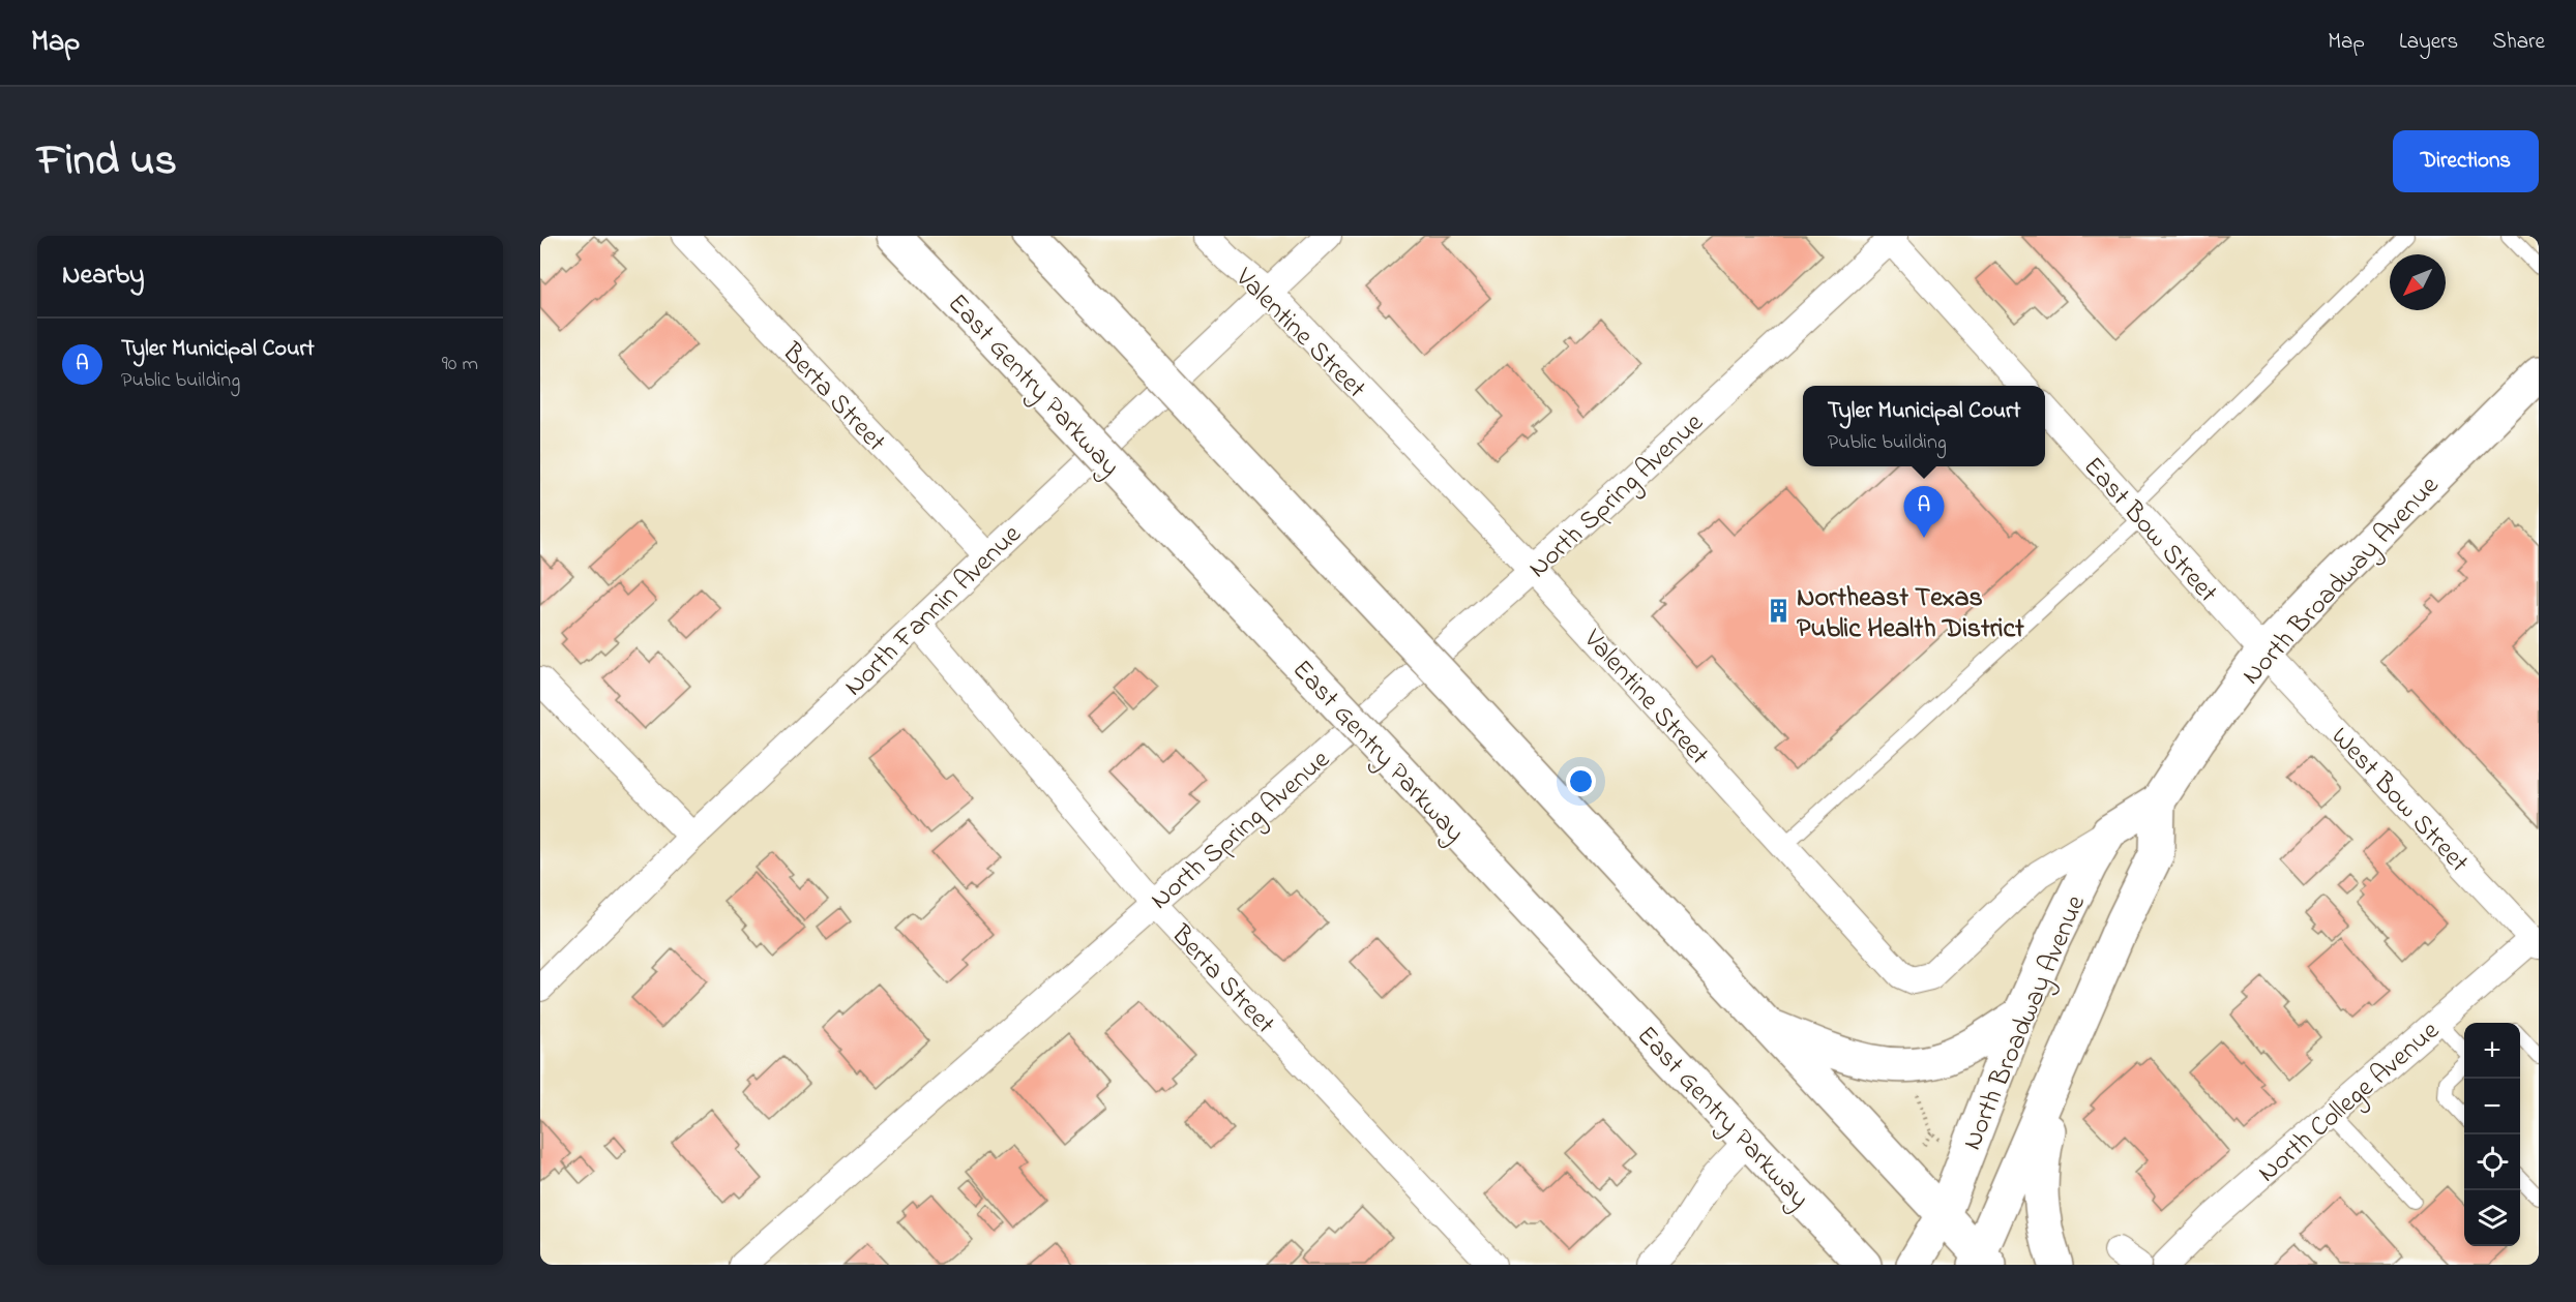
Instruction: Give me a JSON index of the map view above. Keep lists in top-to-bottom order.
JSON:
{
  "streets": {
    "main road": ["East Gentry Parkway", "North Broadway Avenue"],
    "street": [
      "Valentine Street",
      "Berta Street",
      "North Spring Avenue",
      "East Bow Street",
      "North Fannin Avenue",
      "West Bow Street",
      "North College Avenue"
    ]
  },
  "crossings": [
    ["Valentine Street", "North Spring Avenue"],
    ["Valentine Street", "North Broadway Avenue"],
    ["Valentine Street", "North Fannin Avenue"],
    ["Berta Street", "North Spring Avenue"],
    ["Berta Street", "North Fannin Avenue"],
    ["East Bow Street", "North Broadway Avenue"],
    ["East Bow Street", "West Bow Street"],
    ["North Broadway Avenue", "West Bow Street"],
    ["West Bow Street", "North College Avenue"]
  ],
  "places": {
    "building": ["Northeast Texas Public Health District"]
  },
  "north": "bottom left",
  "page": {
    "header": "Map",
    "nav": ["Map", "Layers", "Share"],
    "title": "Find us",
    "buttons": "Directions",
    "heading": "Nearby",
    "list": [
      {
        "mark": "A",
        "name": "Tyler Municipal Court",
        "note": "Public building",
        "value": "90 m"
      }
    ],
    "popup": ["Tyler Municipal Court", "Public building"],
    "pins": "A",
    "map_buttons": ["+", "−"]
  }
}
